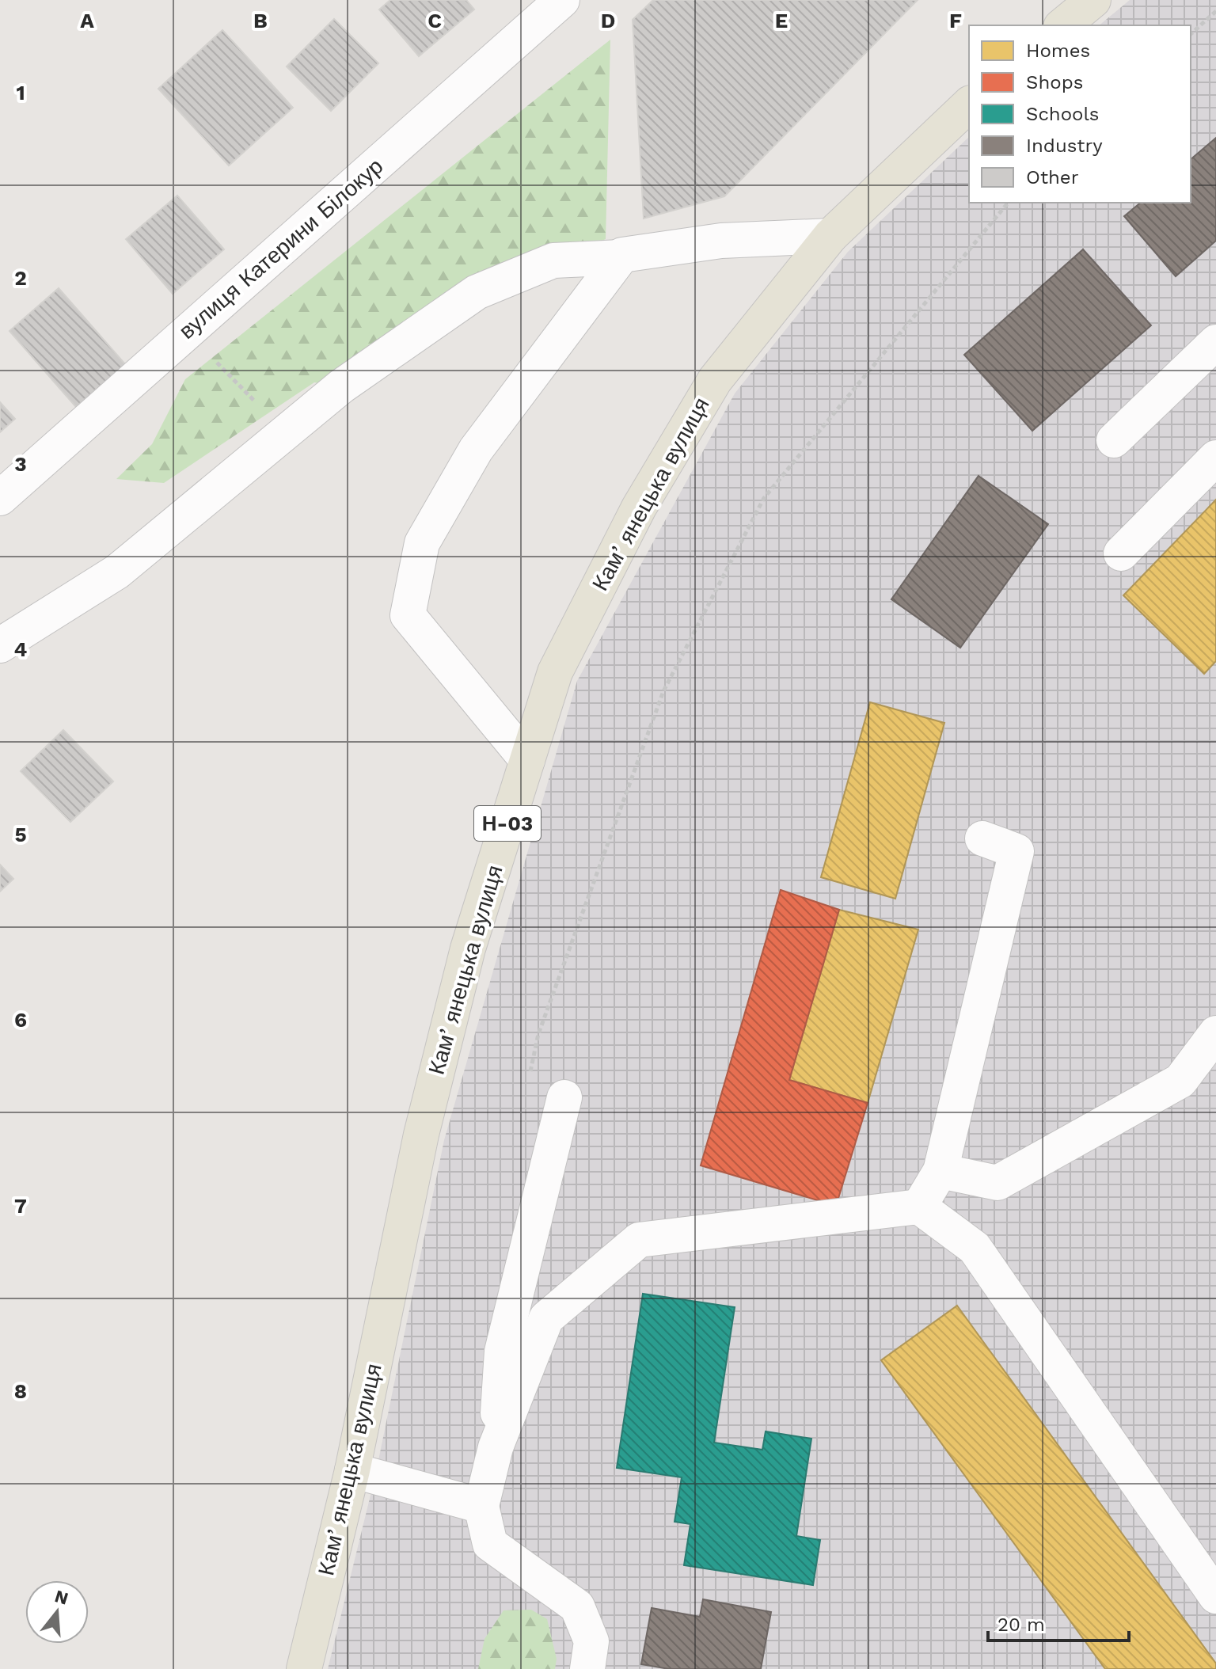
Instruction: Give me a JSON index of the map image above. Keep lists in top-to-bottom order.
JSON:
{
  "streets": {
    "main road": ["Камʼянецька вулиця", "Н-03"],
    "street": ["вулиця Катерини Білокур"]
  },
  "legend": [
    "Homes",
    "Shops",
    "Schools",
    "Industry",
    "Other"
  ],
  "scale_bar": "20 m",
  "north": "top",
  "grid": {
    "columns": [
      "A",
      "B",
      "C",
      "D",
      "E",
      "F"
    ],
    "rows": [
      "1",
      "2",
      "3",
      "4",
      "5",
      "6",
      "7",
      "8"
    ]
  }
}
